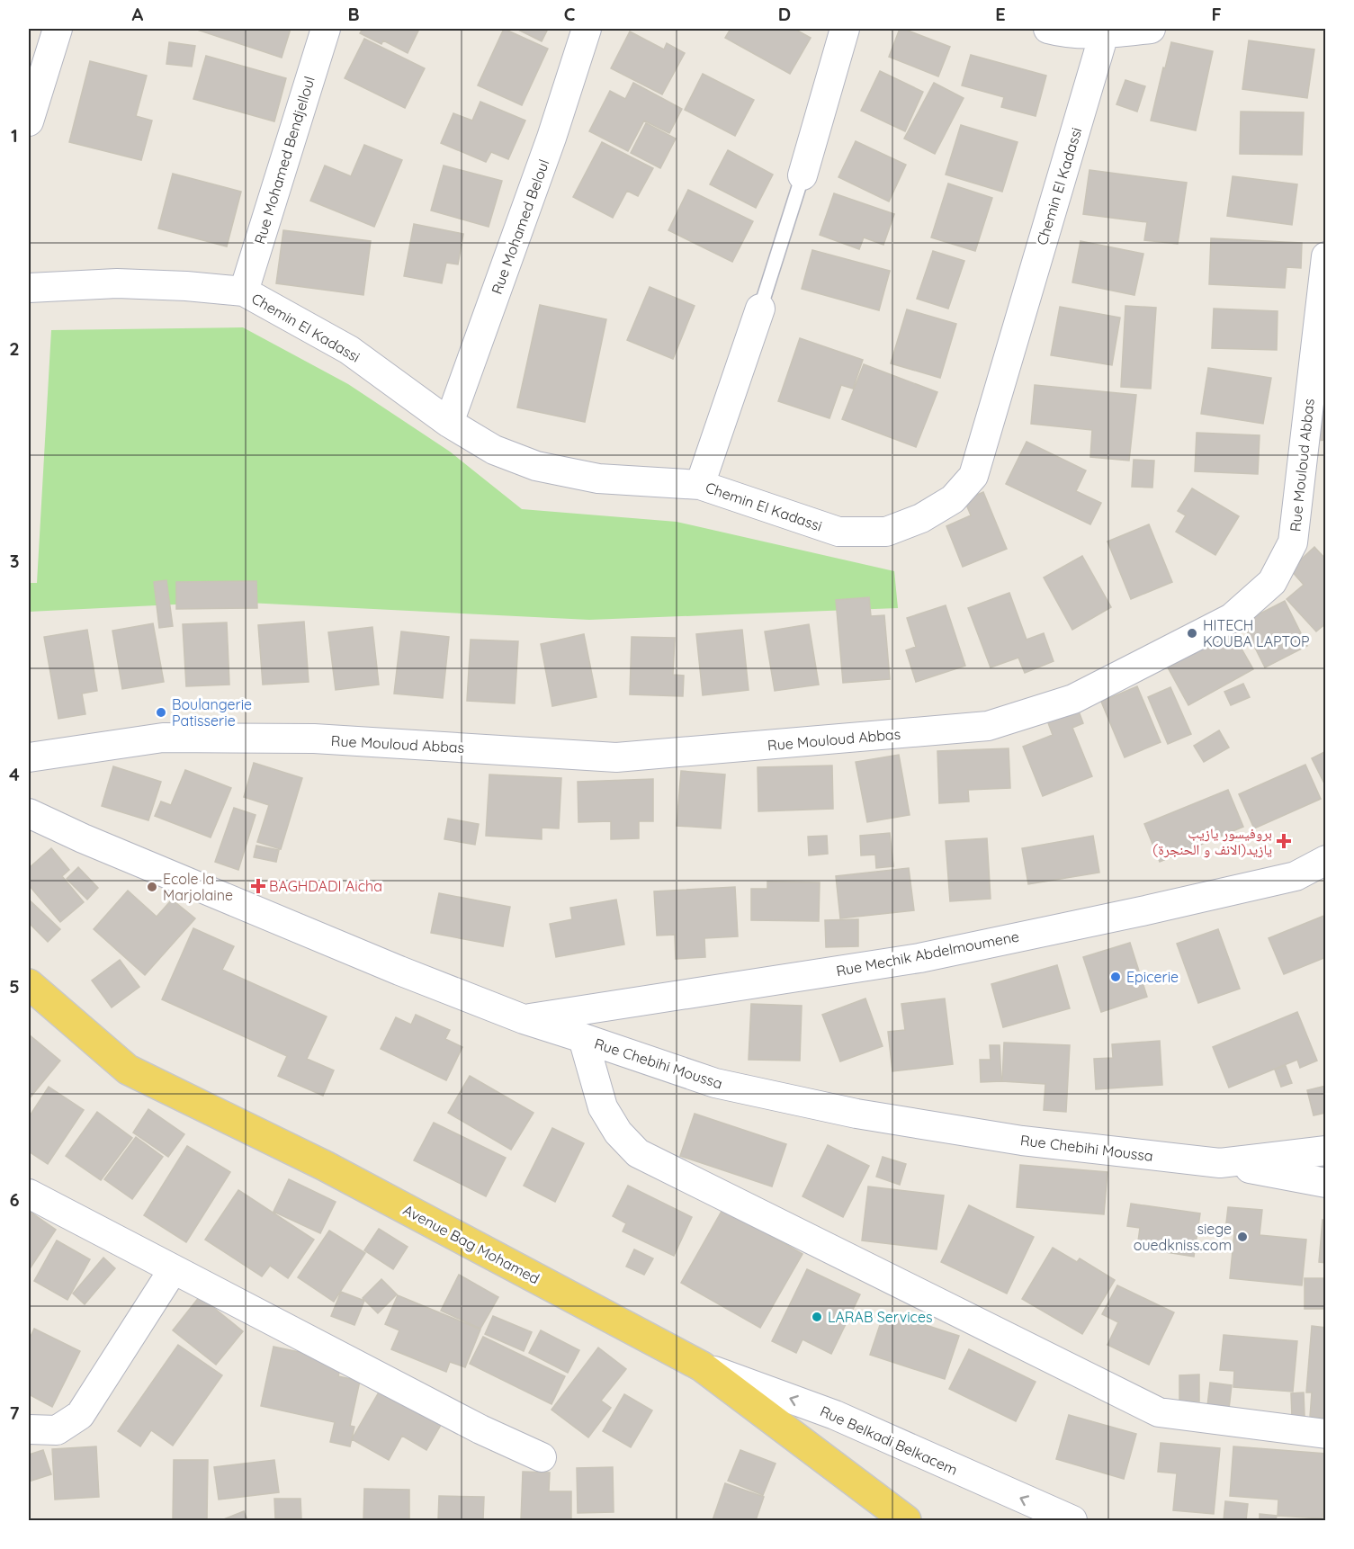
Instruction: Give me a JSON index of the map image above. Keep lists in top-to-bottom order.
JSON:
{
  "streets": {
    "main road": ["Avenue Bag Mohamed"],
    "street": [
      "Rue Mohamed Bendjelloul",
      "Chemin El Kadassi",
      "Rue Mohamed Beloul",
      "Rue Mouloud Abbas",
      "Rue Mechik Abdelmoumene",
      "Rue Chebihi Moussa",
      "Rue Belkadi Belkacem"
    ]
  },
  "crossings": [
    ["Rue Mohamed Bendjelloul", "Chemin El Kadassi"],
    ["Chemin El Kadassi", "Rue Mohamed Beloul"],
    ["Rue Mechik Abdelmoumene", "Rue Chebihi Moussa"],
    ["Avenue Bag Mohamed", "Rue Belkadi Belkacem"]
  ],
  "places": {
    "other": [
      "HITECH KOUBA LAPTOP",
      "Boulangerie Patisserie",
      "Ecole la Marjolaine",
      "Epicerie",
      "siege ouedkniss.com",
      "LARAB Services"
    ],
    "health": ["بروفيسور يازيب يازيد(الانف و الحنجرة)", "BAGHDADI Aicha"]
  },
  "grid": {
    "columns": [
      "A",
      "B",
      "C",
      "D",
      "E",
      "F"
    ],
    "rows": [
      "1",
      "2",
      "3",
      "4",
      "5",
      "6",
      "7"
    ]
  }
}
